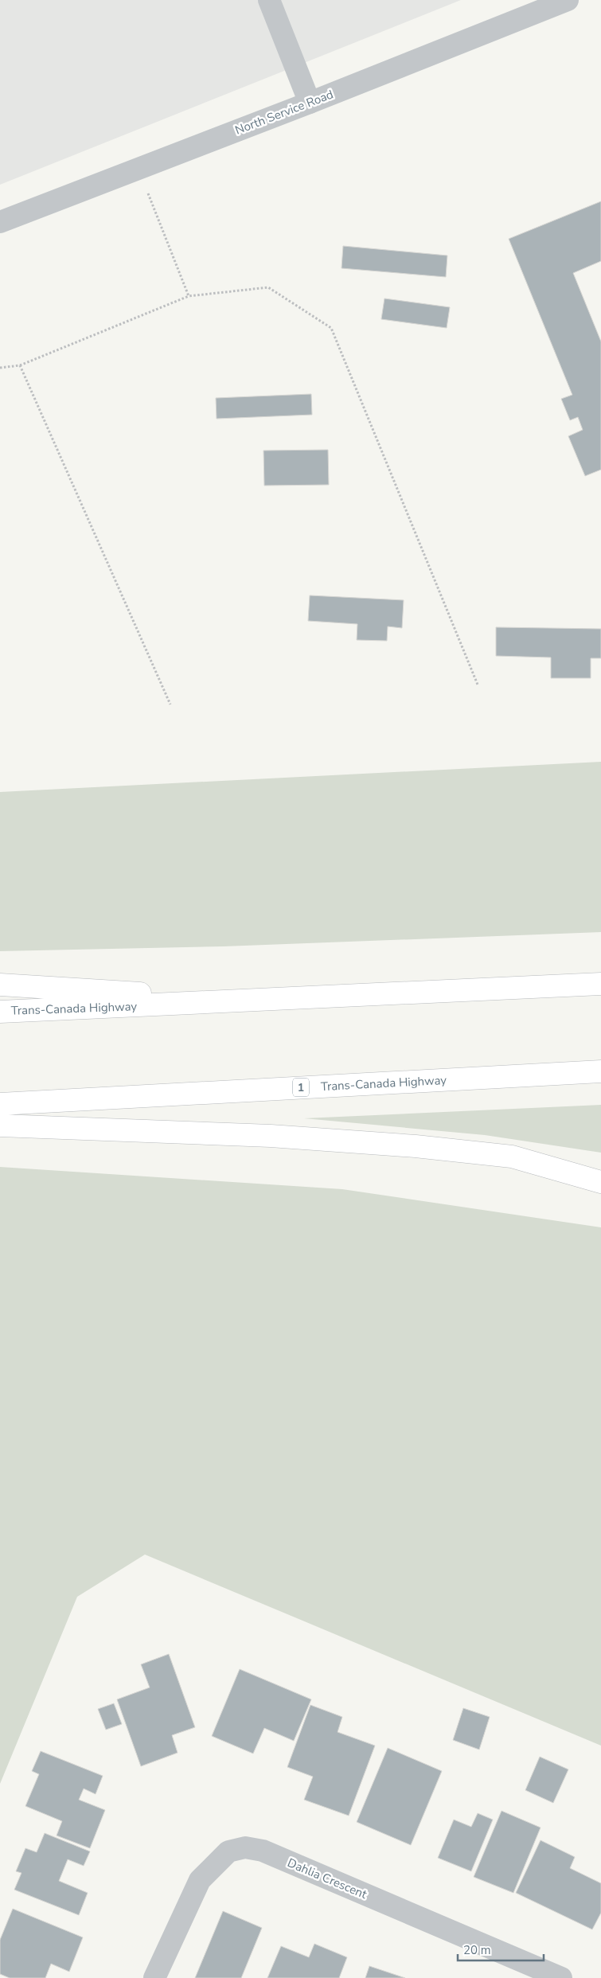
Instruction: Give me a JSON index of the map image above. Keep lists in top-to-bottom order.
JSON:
{
  "streets": {
    "highway": ["Trans-Canada Highway", "1"],
    "street": ["North Service Road", "Dahlia Crescent"]
  },
  "scale_bar": "20 m"
}
